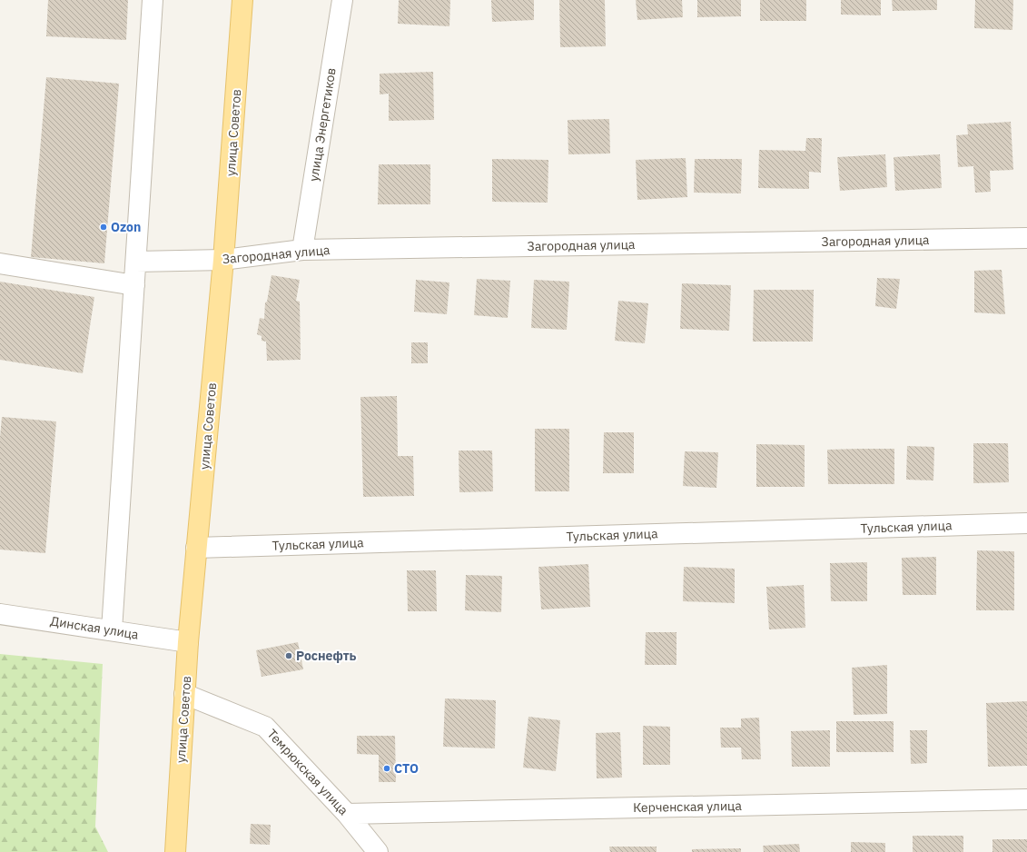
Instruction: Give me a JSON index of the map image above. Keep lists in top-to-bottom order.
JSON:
{
  "streets": {
    "main road": ["улица Советов"],
    "street": [
      "улица Энергетиков",
      "Загородная улица",
      "Тульская улица",
      "Динская улица",
      "Темрюкская улица",
      "Керченская улица"
    ]
  },
  "crossings": [
    ["улица Энергетиков", "Загородная улица"],
    ["улица Советов", "Загородная улица"],
    ["улица Советов", "Тульская улица"],
    ["улица Советов", "Динская улица"],
    ["улица Советов", "Темрюкская улица"],
    ["Темрюкская улица", "Керченская улица"]
  ],
  "places": ["Ozon", "Роснефть", "СТО"]
}
